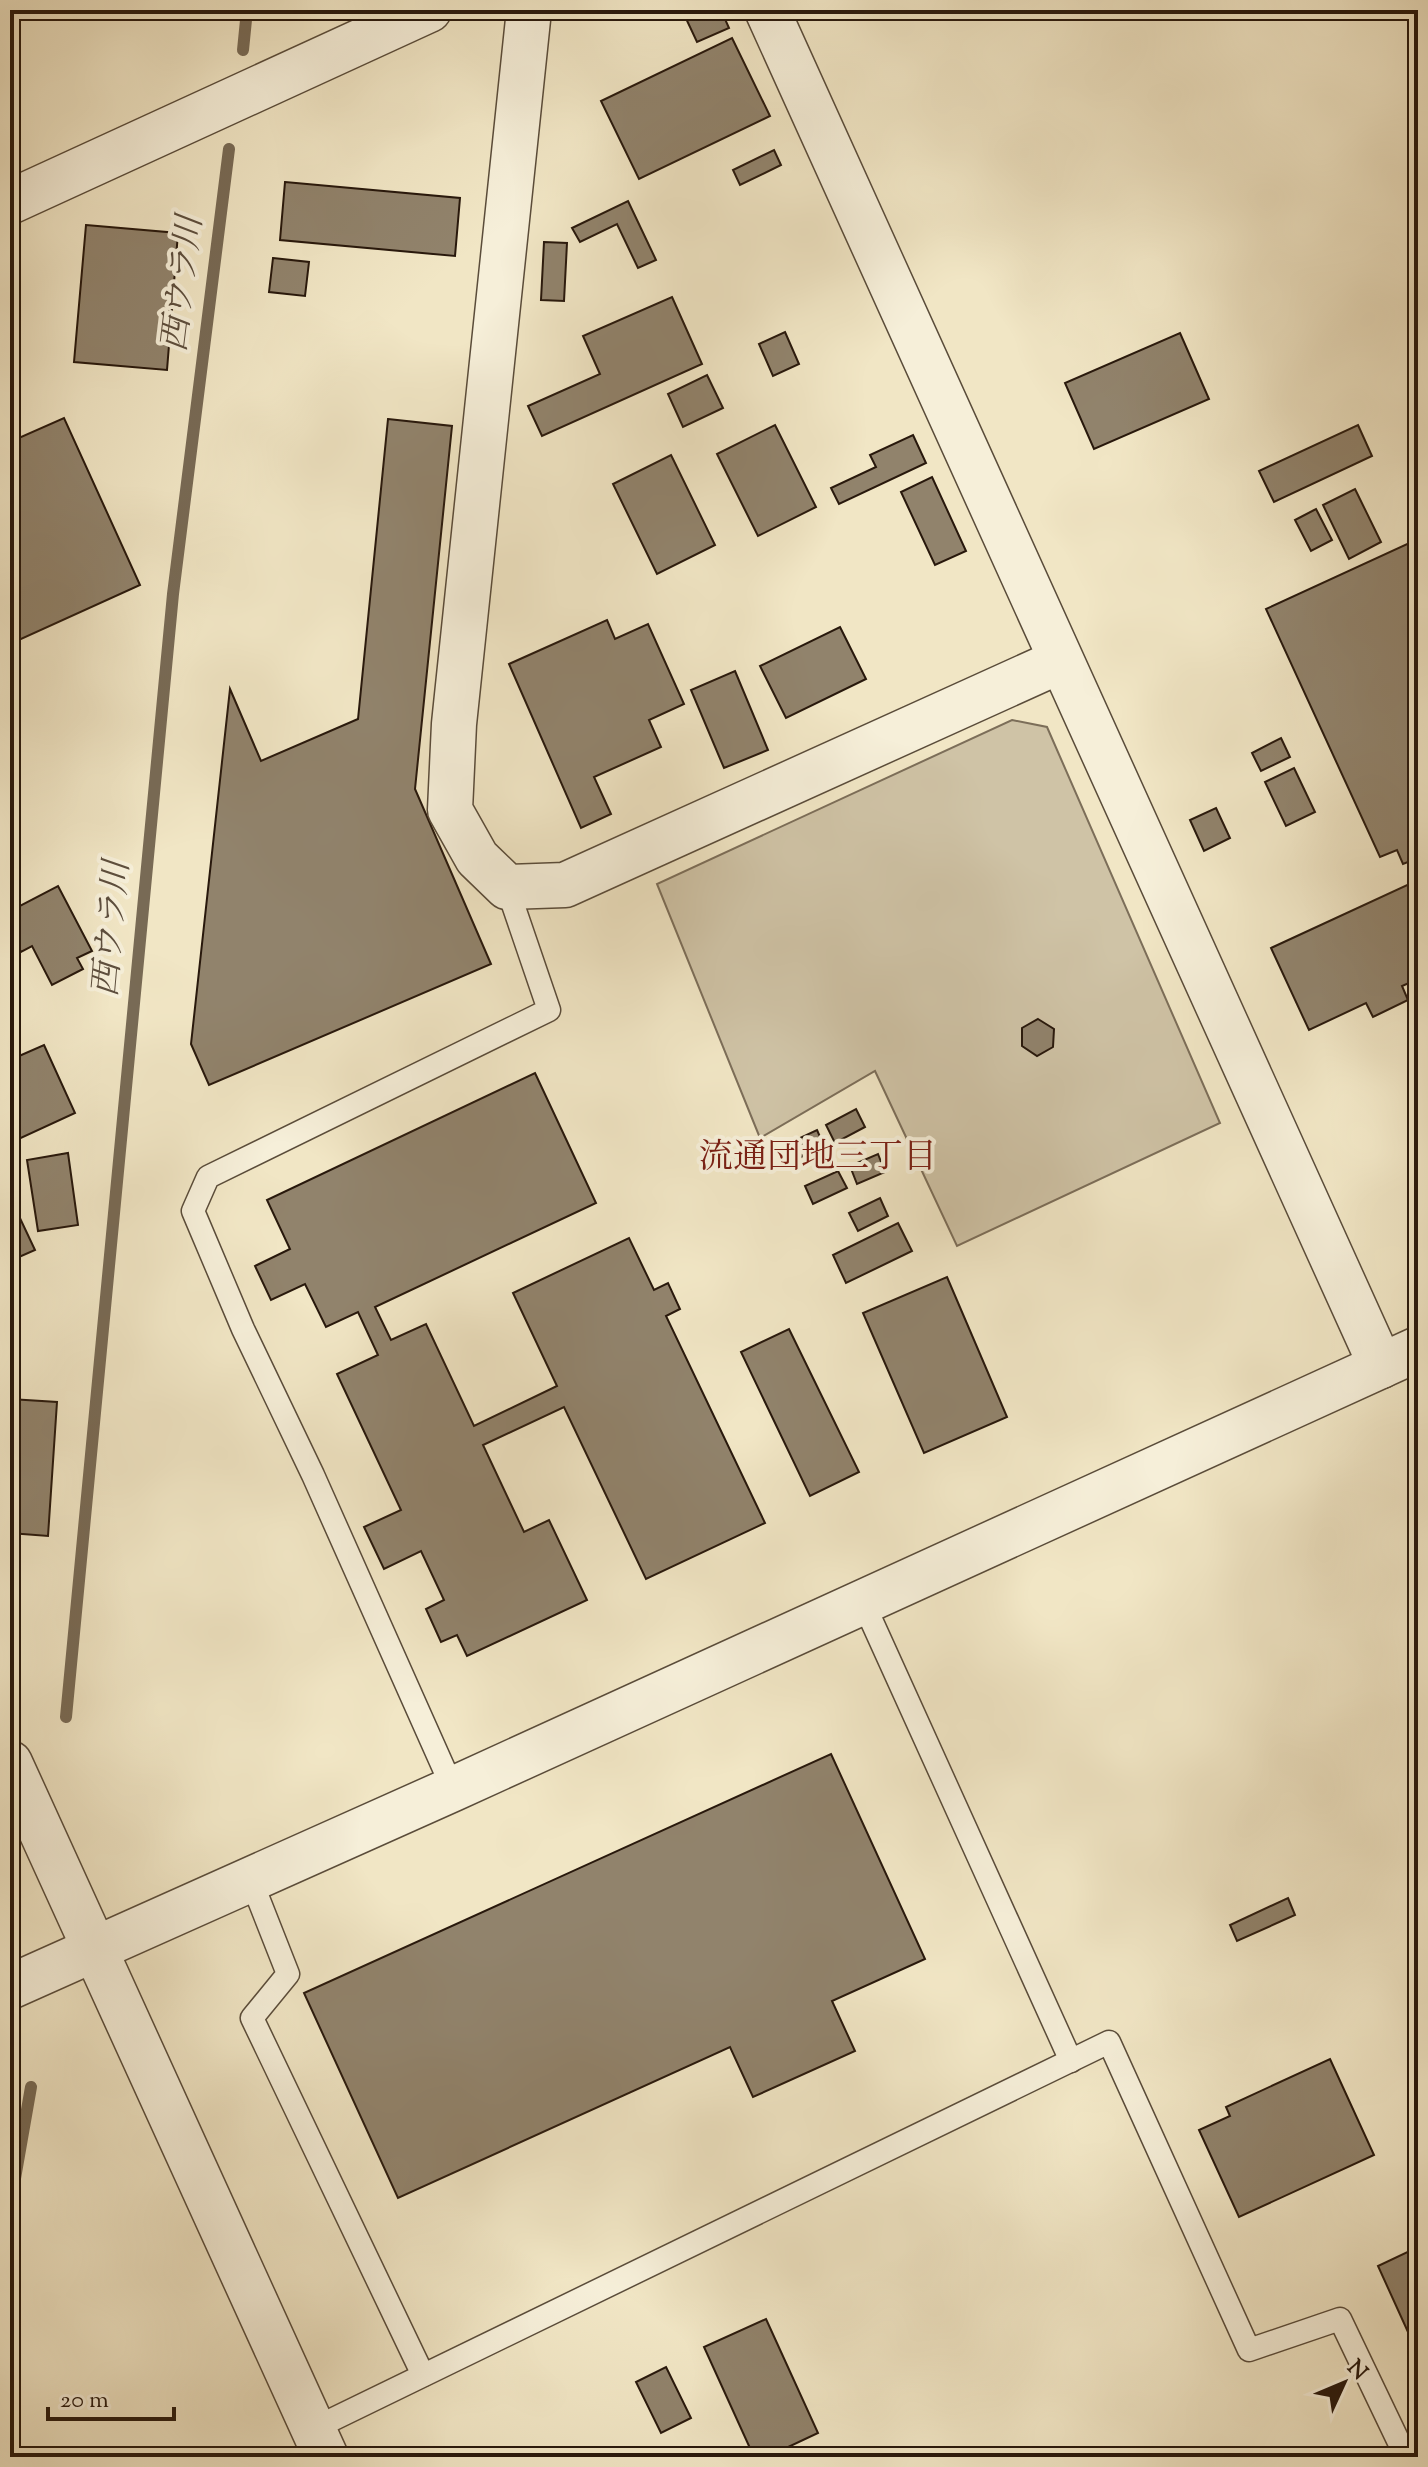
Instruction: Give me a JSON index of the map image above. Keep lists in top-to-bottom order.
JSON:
{
  "districts": ["流通団地三丁目"],
  "water": ["西ウラ川"],
  "scale_bar": "20 m",
  "north": "top right"
}
